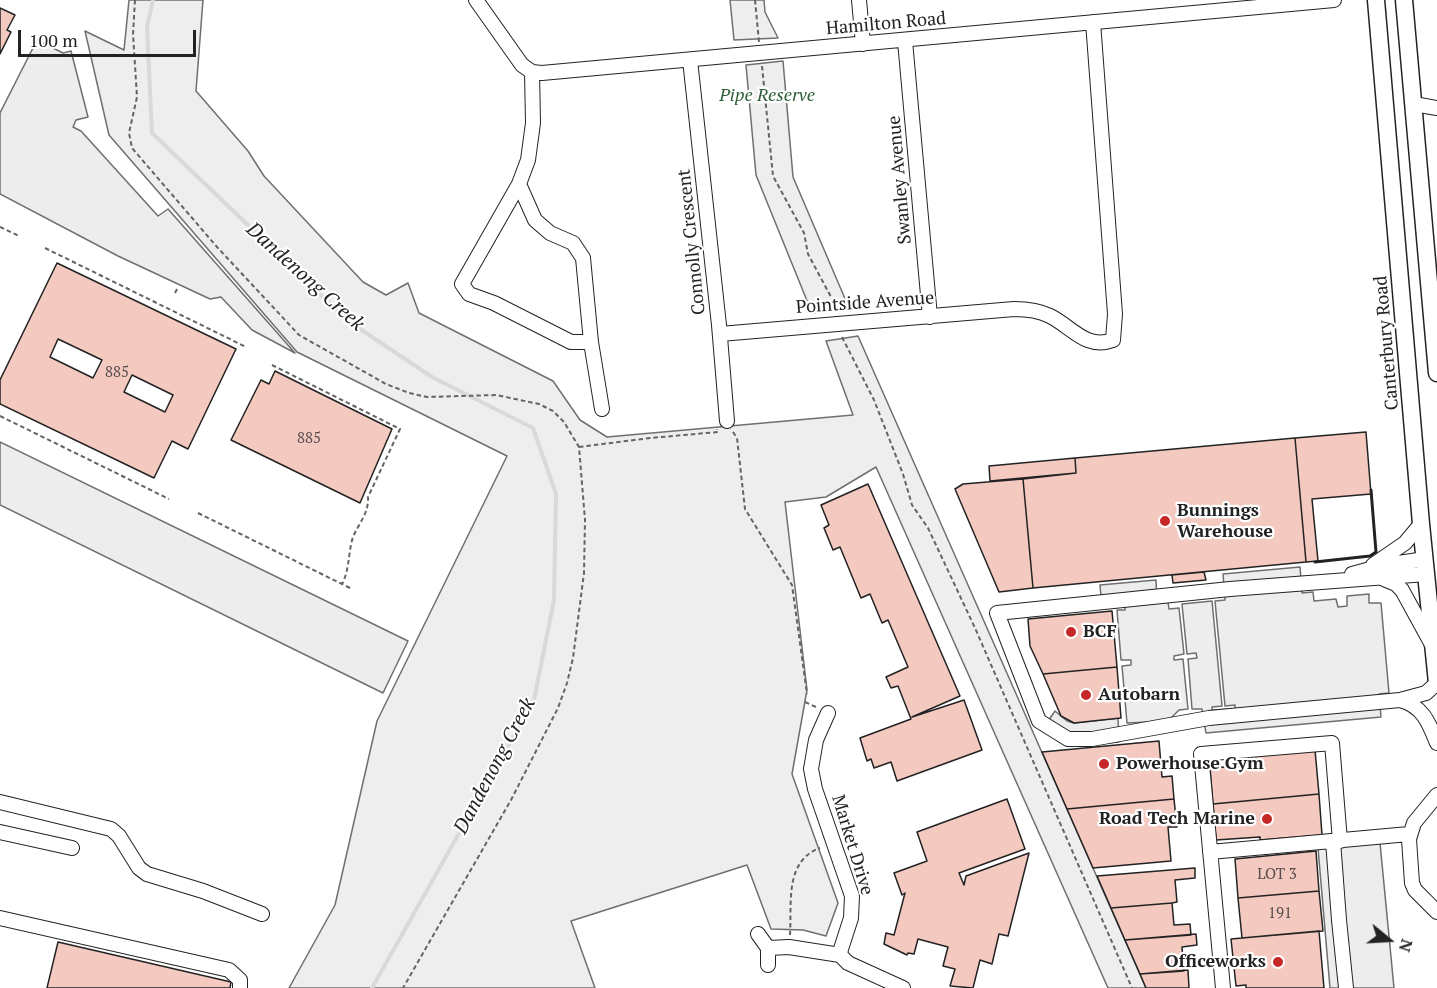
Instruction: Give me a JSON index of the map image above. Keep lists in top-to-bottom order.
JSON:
{
  "streets": {
    "main road": ["Canterbury Road"],
    "street": [
      "Hamilton Road",
      "Swanley Avenue",
      "Connolly Crescent",
      "Pointside Avenue",
      "Market Drive"
    ]
  },
  "crossings": [
    ["Hamilton Road", "Swanley Avenue"],
    ["Hamilton Road", "Connolly Crescent"],
    ["Hamilton Road", "Pointside Avenue"],
    ["Swanley Avenue", "Pointside Avenue"],
    ["Connolly Crescent", "Pointside Avenue"]
  ],
  "water": ["Dandenong Creek"],
  "parks": ["Pipe Reserve"],
  "places": [
    "Bunnings Warehouse",
    "BCF",
    "Autobarn",
    "Powerhouse Gym",
    "Road Tech Marine",
    "Officeworks"
  ],
  "house_numbers": [
    "885",
    "885",
    "LOT 3",
    "191"
  ],
  "scale_bar": "100 m",
  "north": "right"
}
